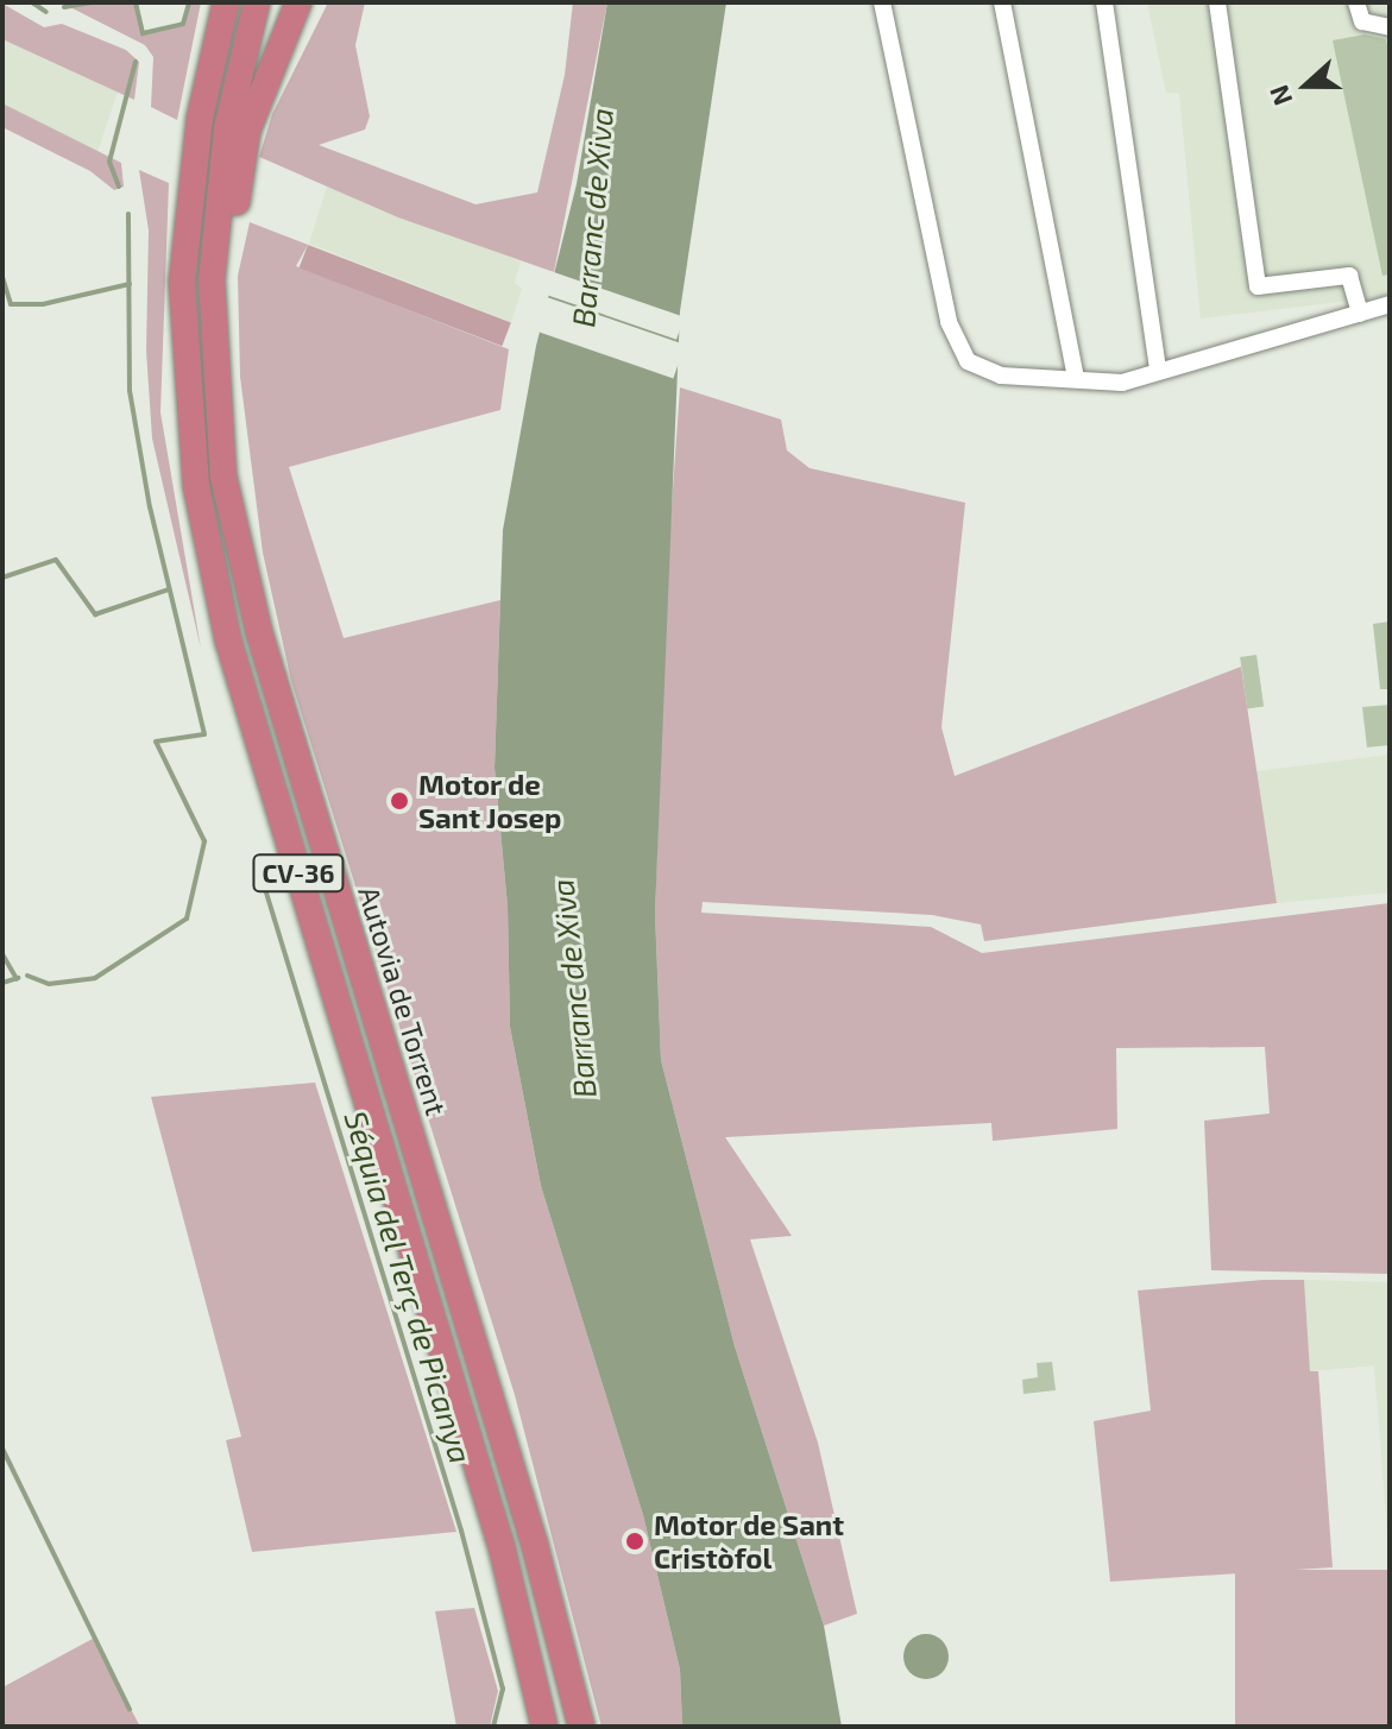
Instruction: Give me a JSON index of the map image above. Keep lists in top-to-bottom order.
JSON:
{
  "streets": {
    "highway": ["CV-36", "Autovia de Torrent"]
  },
  "water": ["Barranc de Xiva", "Séquia del Terç de Picanya"],
  "places": ["Motor de Sant Josep", "Motor de Sant Cristòfol"],
  "north": "left"
}
